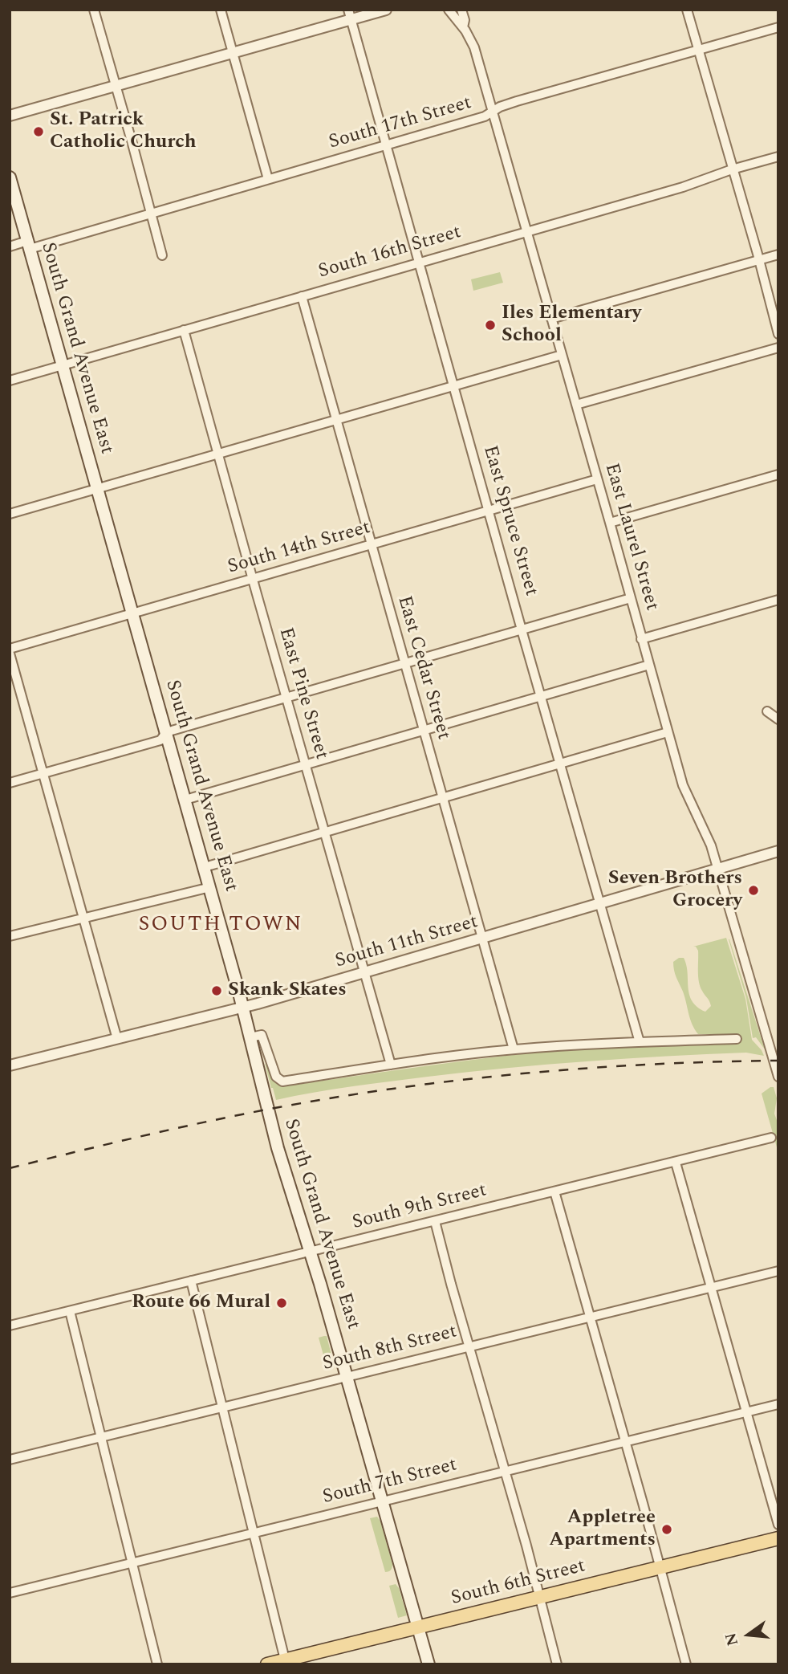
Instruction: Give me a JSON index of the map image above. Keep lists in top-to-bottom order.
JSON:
{
  "streets": {
    "main road": ["South Grand Avenue East", "South 6th Street"],
    "street": [
      "South 17th Street",
      "South 16th Street",
      "East Spruce Street",
      "East Laurel Street",
      "South 14th Street",
      "East Cedar Street",
      "East Pine Street",
      "South 11th Street",
      "South 9th Street",
      "South 8th Street",
      "South 7th Street"
    ]
  },
  "crossings": [
    ["South 17th Street", "South Grand Avenue East"],
    ["South 17th Street", "East Spruce Street"],
    ["South 17th Street", "East Laurel Street"],
    ["South 16th Street", "South Grand Avenue East"],
    ["South 16th Street", "East Spruce Street"],
    ["South 16th Street", "East Laurel Street"],
    ["South 16th Street", "East Cedar Street"],
    ["South 16th Street", "East Pine Street"],
    ["South Grand Avenue East", "South 14th Street"],
    ["South Grand Avenue East", "South 11th Street"],
    ["South Grand Avenue East", "South 9th Street"],
    ["South Grand Avenue East", "South 8th Street"],
    ["South Grand Avenue East", "South 7th Street"],
    ["South Grand Avenue East", "South 6th Street"],
    ["East Spruce Street", "South 14th Street"],
    ["East Spruce Street", "South 11th Street"],
    ["East Laurel Street", "South 14th Street"],
    ["East Laurel Street", "South 11th Street"],
    ["South 14th Street", "East Cedar Street"],
    ["South 14th Street", "East Pine Street"],
    ["East Cedar Street", "South 11th Street"],
    ["East Pine Street", "South 11th Street"]
  ],
  "districts": ["SOUTH TOWN"],
  "places": [
    "St. Patrick Catholic Church",
    "Iles Elementary School",
    "Seven Brothers Grocery",
    "Skank Skates",
    "Route 66 Mural",
    "Appletree Apartments"
  ],
  "north": "left"
}
